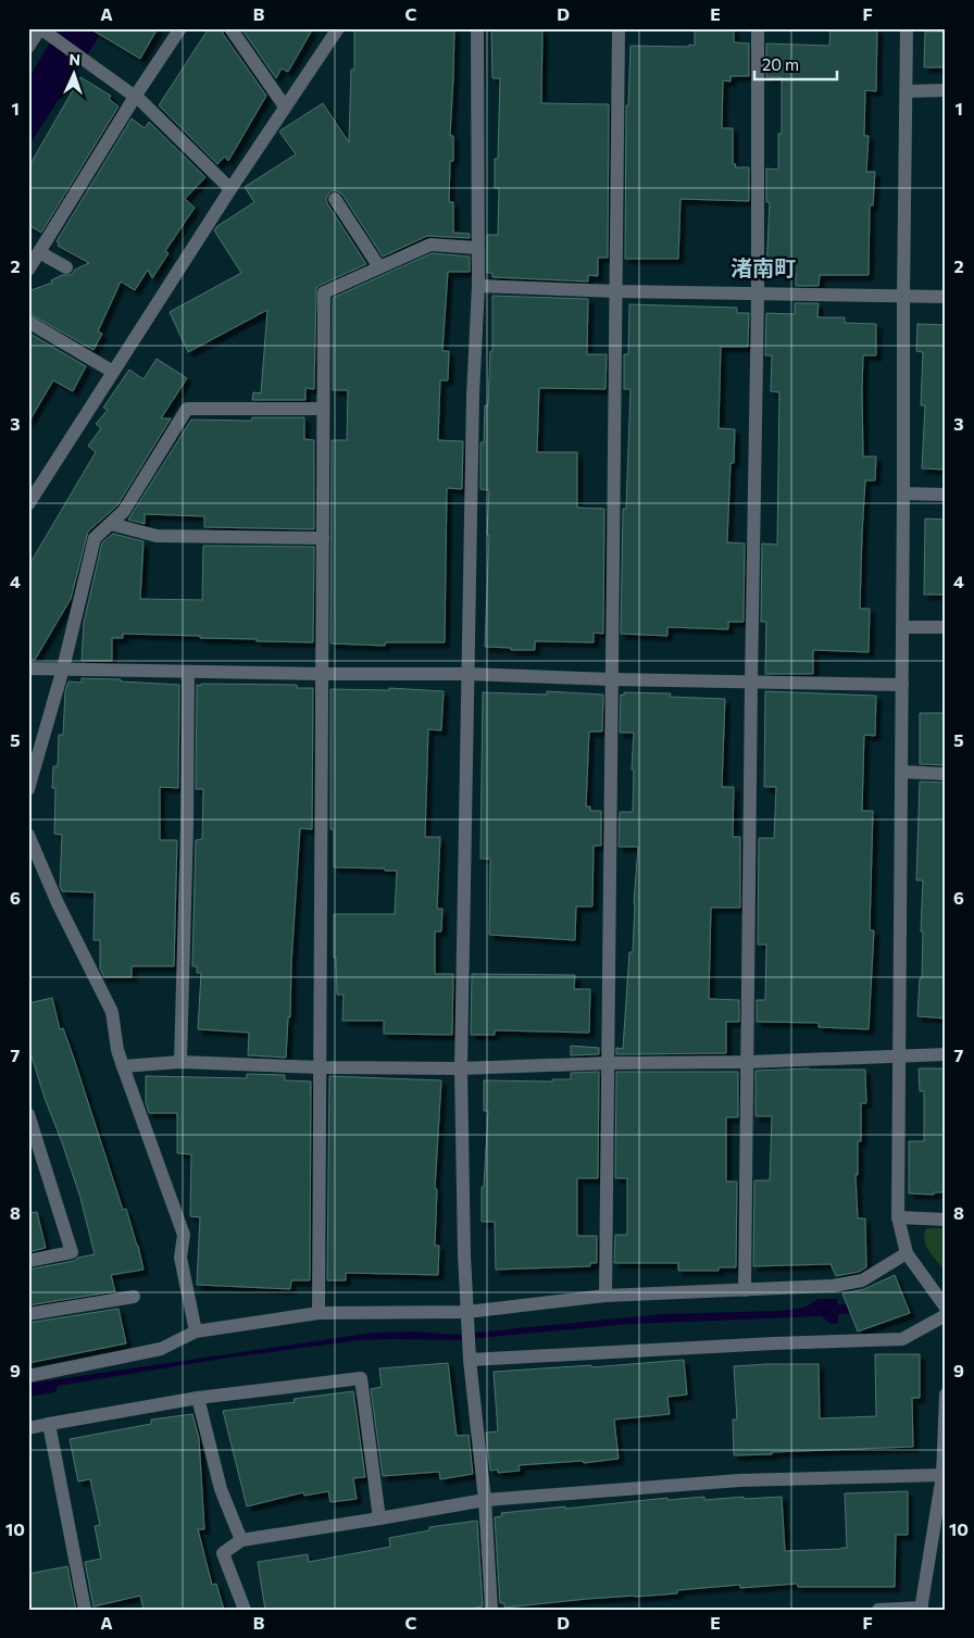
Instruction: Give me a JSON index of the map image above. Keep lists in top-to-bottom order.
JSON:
{
  "districts": ["渚南町"],
  "scale_bar": "20 m",
  "north": "top",
  "grid": {
    "columns": [
      "A",
      "B",
      "C",
      "D",
      "E",
      "F"
    ],
    "rows": [
      "1",
      "2",
      "3",
      "4",
      "5",
      "6",
      "7",
      "8",
      "9",
      "10"
    ]
  }
}
